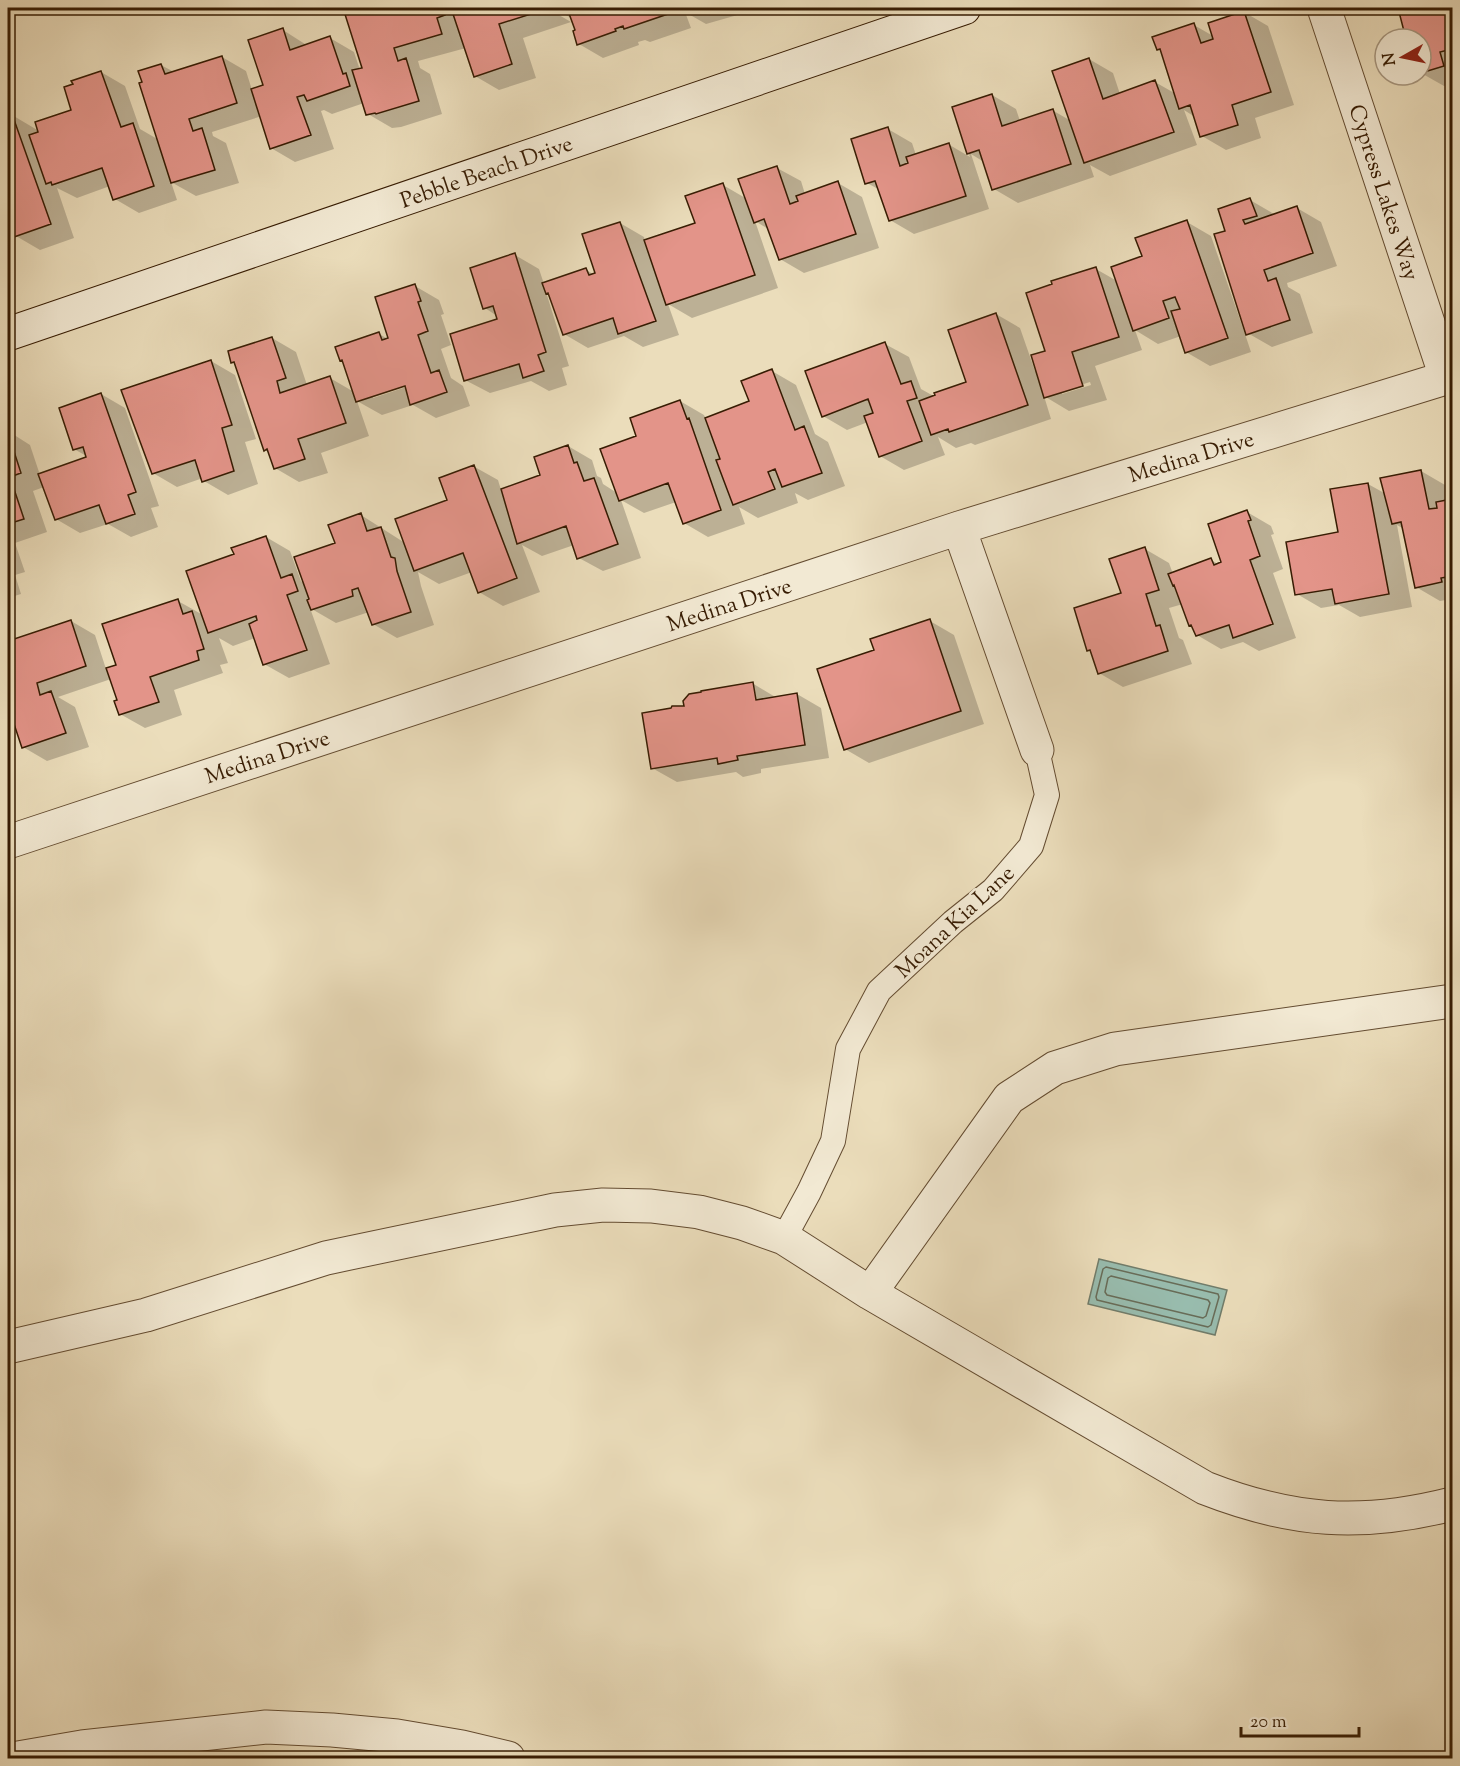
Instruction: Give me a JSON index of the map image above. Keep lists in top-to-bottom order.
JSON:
{
  "streets": {
    "street": [
      "Pebble Beach Drive",
      "Cypress Lakes Way",
      "Medina Drive",
      "Moana Kia Lane"
    ]
  },
  "crossings": [
    ["Cypress Lakes Way", "Medina Drive"],
    ["Medina Drive", "Moana Kia Lane"]
  ],
  "scale_bar": "20 m",
  "north": "left"
}
